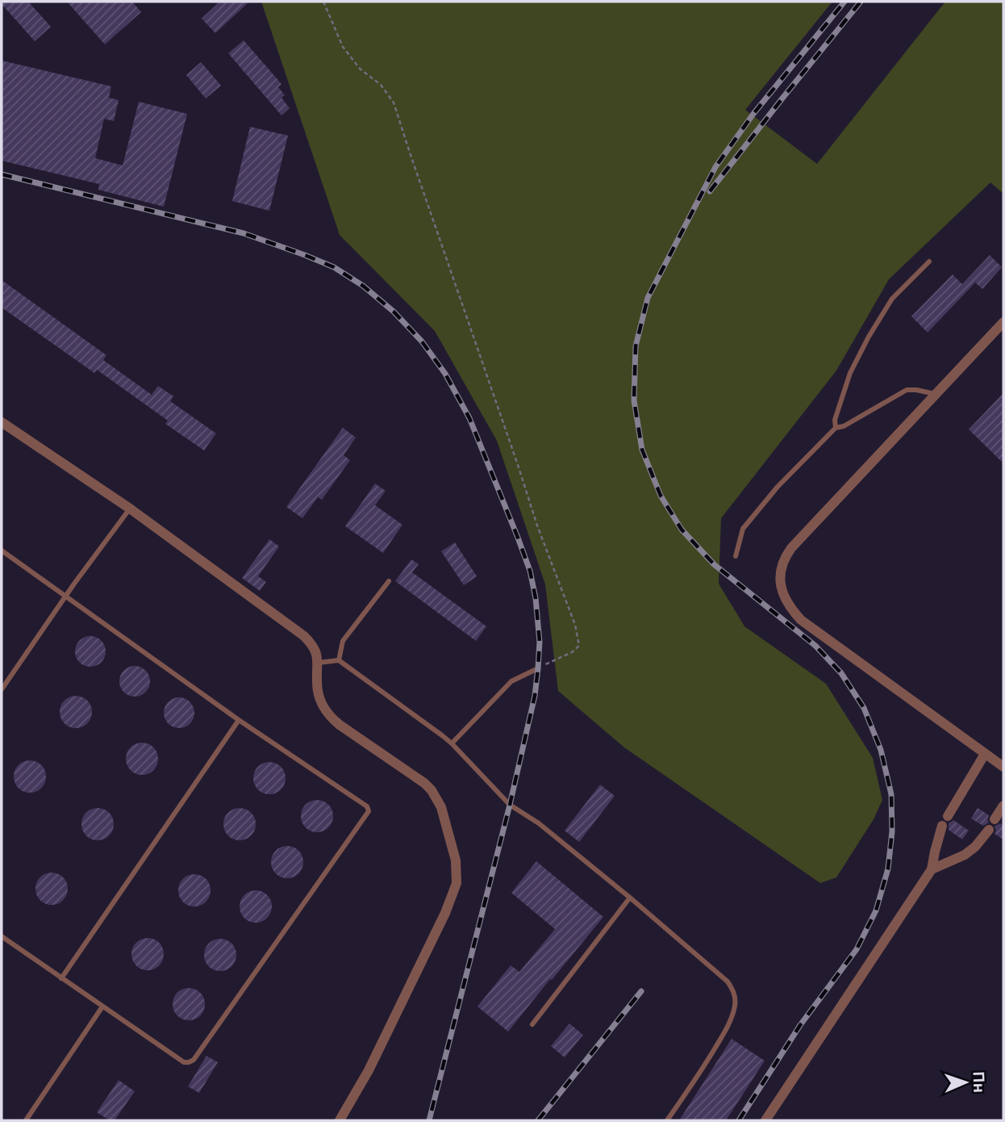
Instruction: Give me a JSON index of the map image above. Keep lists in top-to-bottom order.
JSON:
{
  "north": "right"
}
